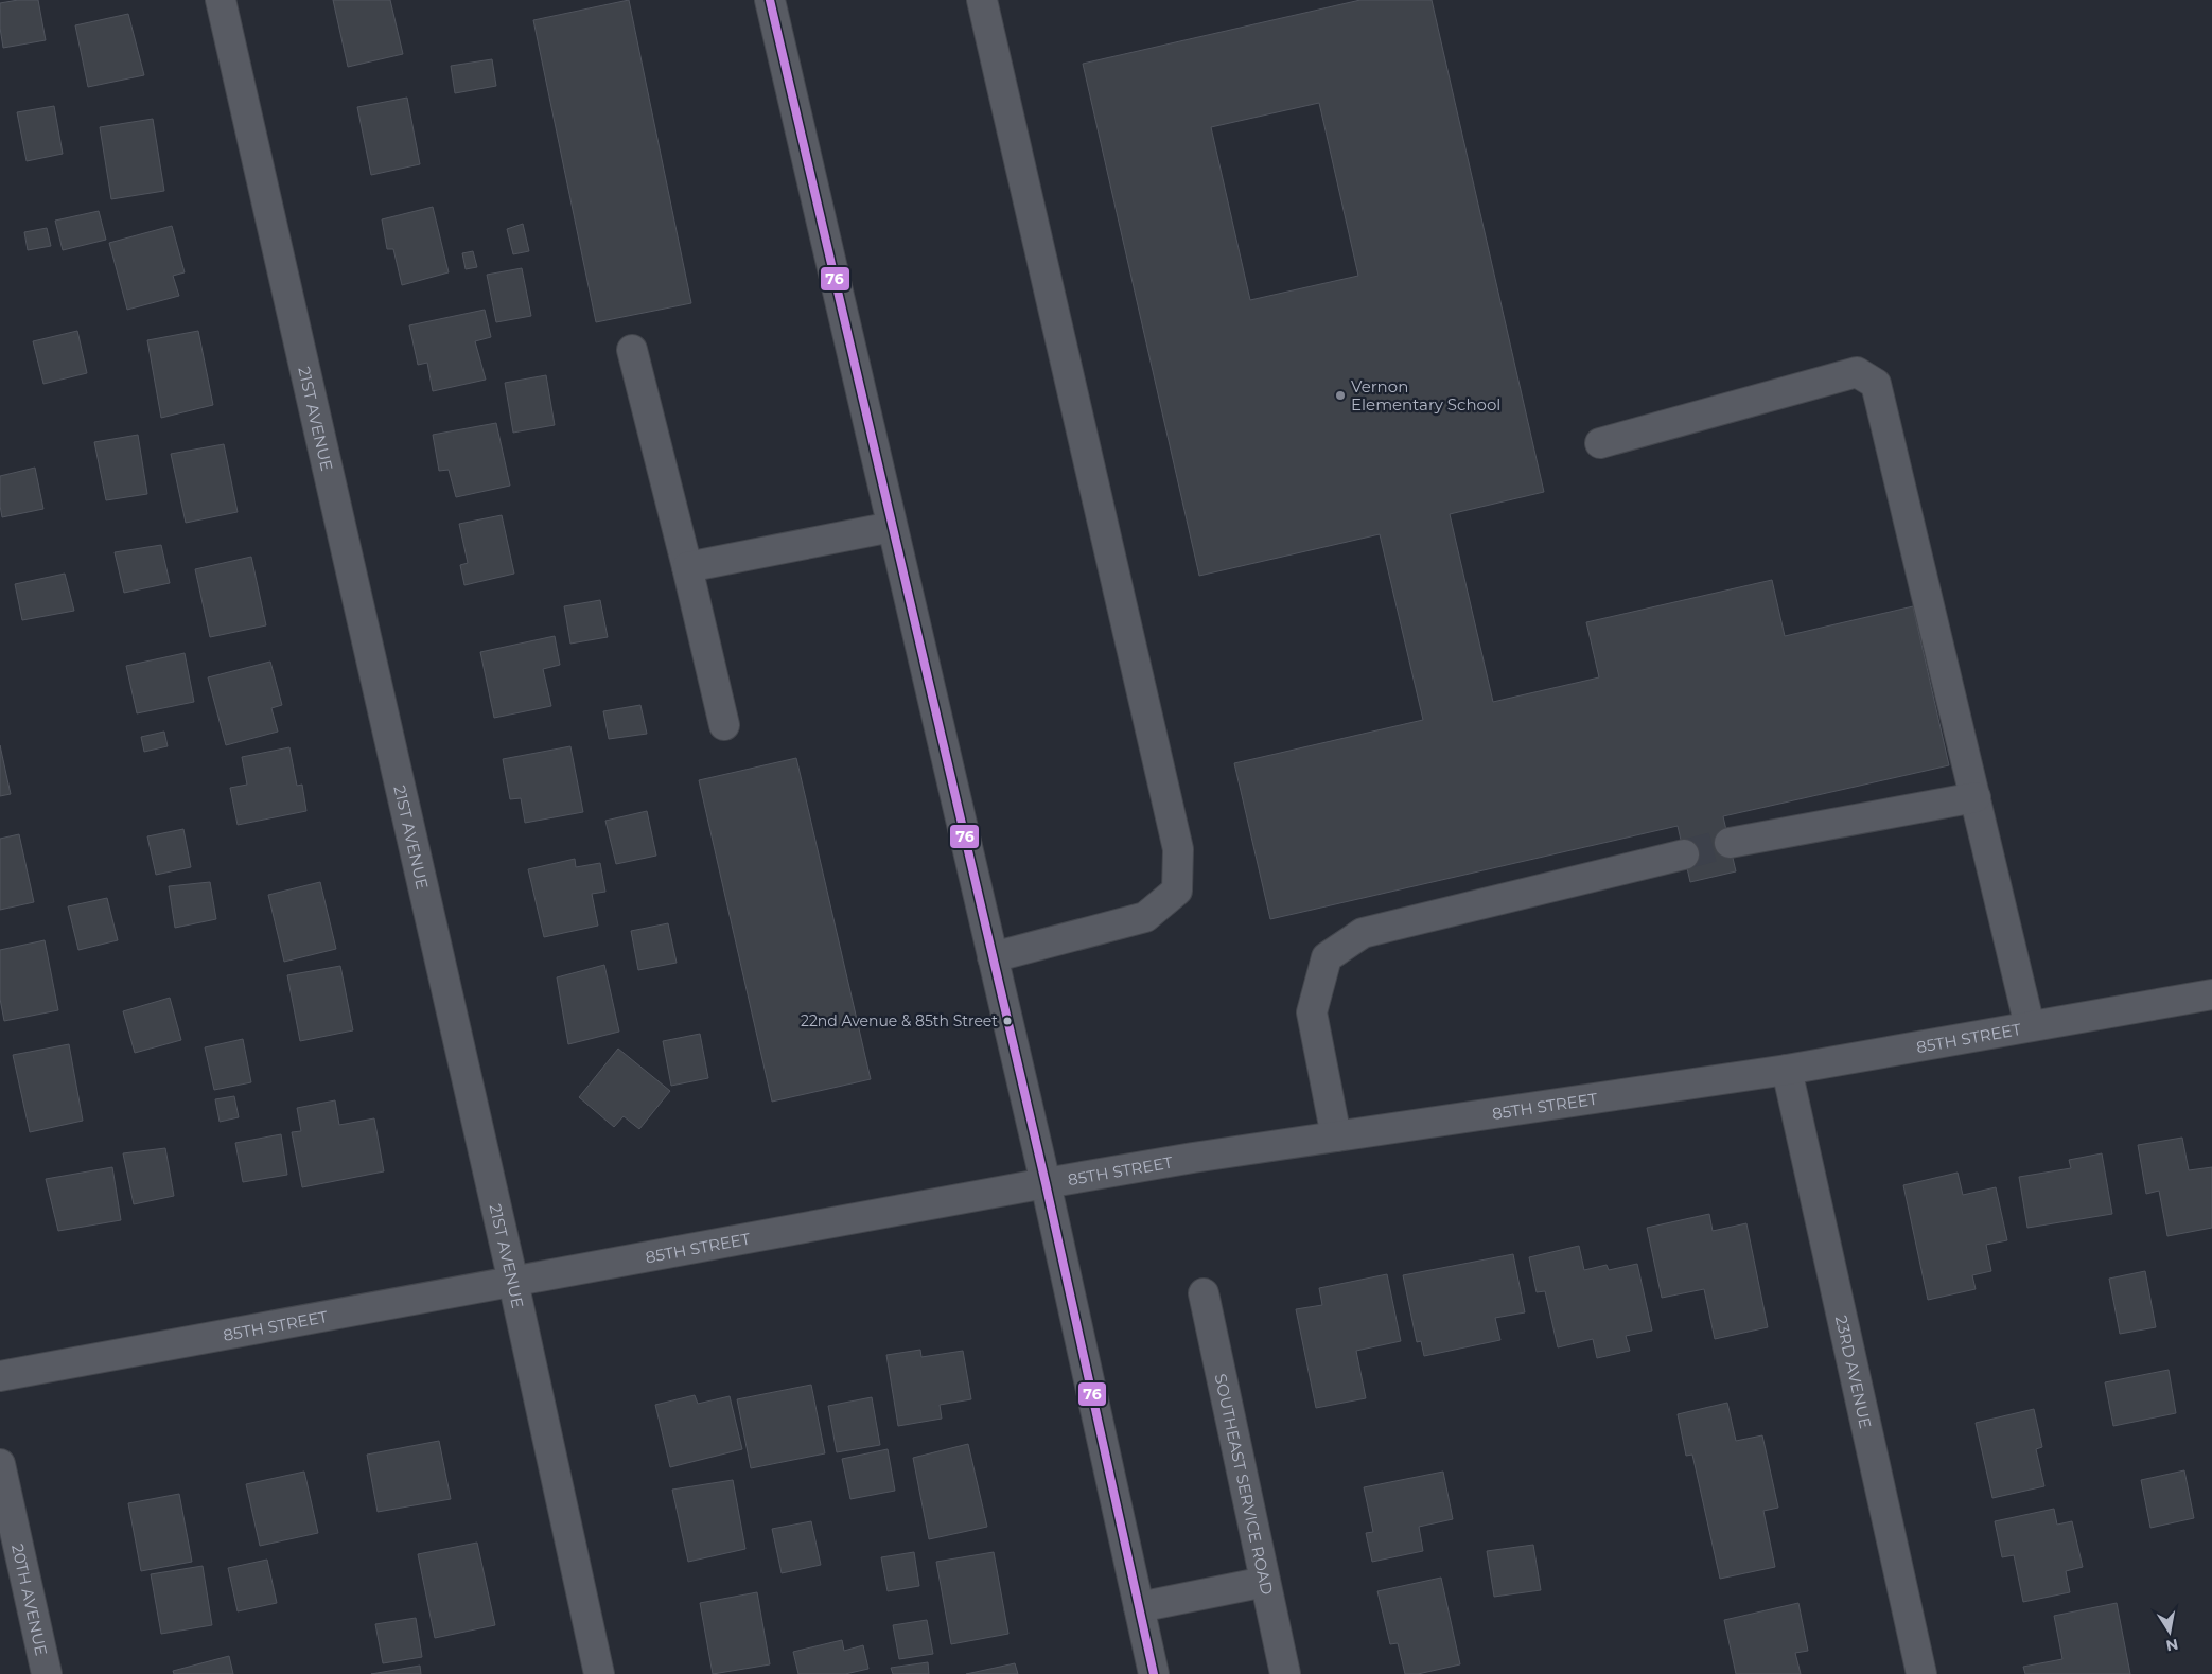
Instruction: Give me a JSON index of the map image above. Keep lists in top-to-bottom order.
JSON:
{
  "streets": {
    "street": [
      "21ST AVENUE",
      "85TH STREET",
      "23RD AVENUE",
      "SOUTHEAST SERVICE ROAD",
      "20TH AVENUE"
    ]
  },
  "crossings": [
    ["21ST AVENUE", "85TH STREET"],
    ["85TH STREET", "23RD AVENUE"]
  ],
  "places": ["Vernon Elementary School", "22nd Avenue & 85th Street"],
  "lines": ["transit line 76"],
  "north": "bottom"
}
